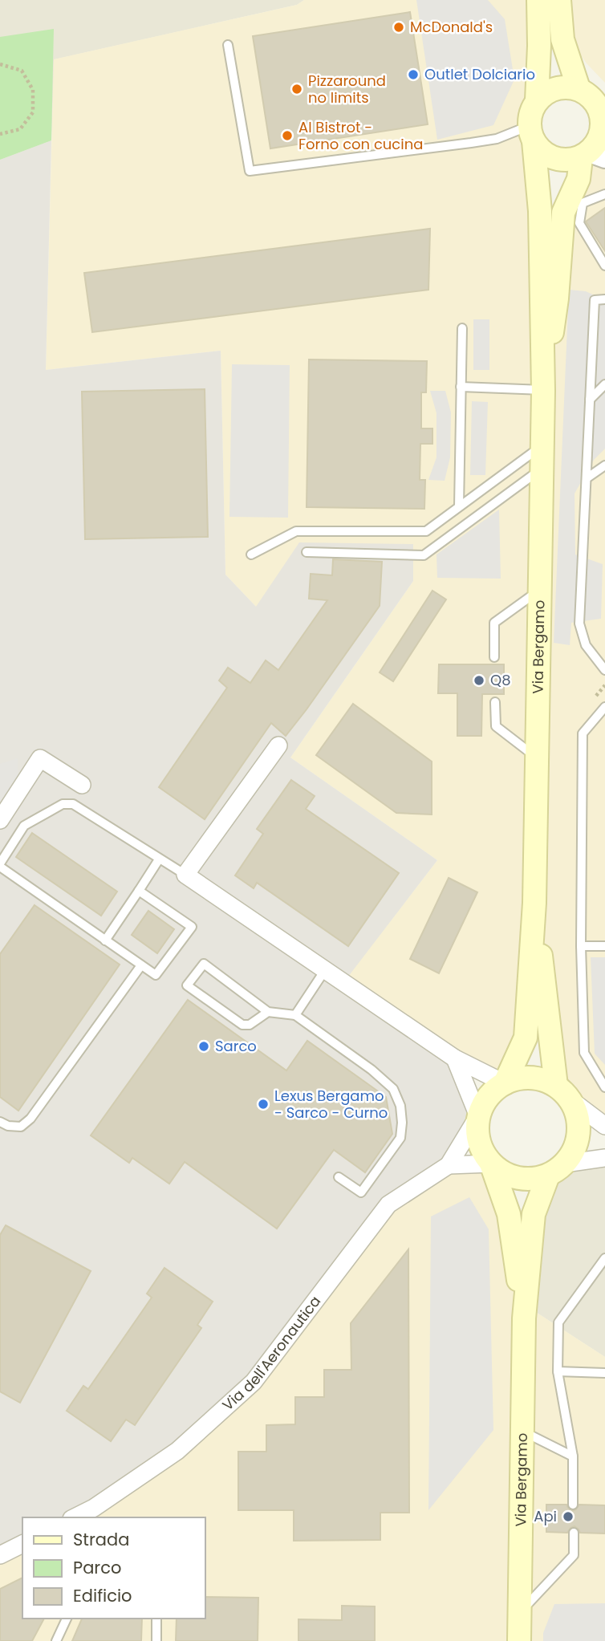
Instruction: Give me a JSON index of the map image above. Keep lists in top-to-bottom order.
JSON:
{
  "streets": {
    "main road": ["Via Bergamo"],
    "street": ["Via dell'Aeronautica"]
  },
  "crossings": [
    ["Via Bergamo", "Via dell'Aeronautica"]
  ],
  "places": [
    "McDonald's",
    "Outlet Dolciario",
    "Pizzaround no limits",
    "Al Bistrot - Forno con cucina",
    "Q8",
    "Sarco",
    "Lexus Bergamo - Sarco - Curno",
    "Api"
  ],
  "legend": ["Strada", "Parco", "Edificio"]
}
